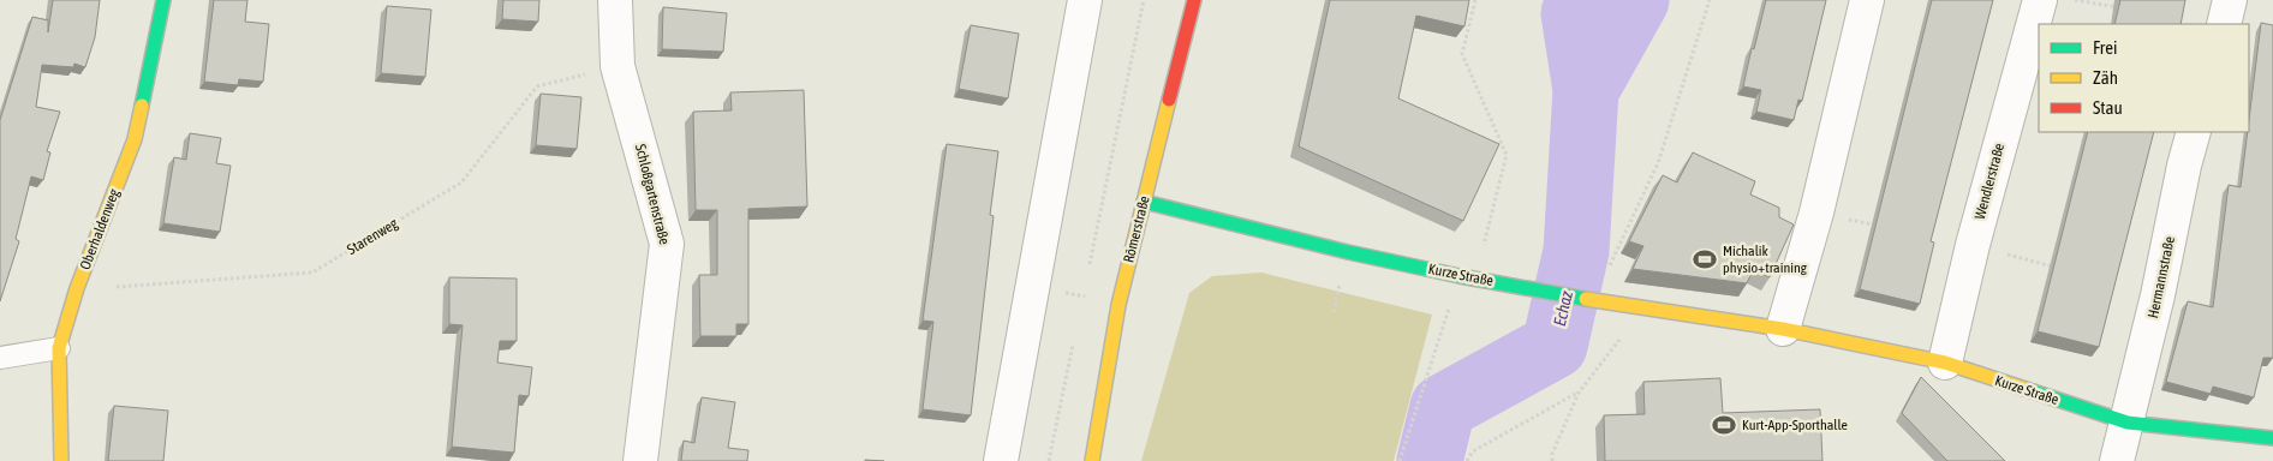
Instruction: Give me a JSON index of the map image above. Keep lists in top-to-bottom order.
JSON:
{
  "streets": {
    "street": [
      "Wendlerstraße",
      "Schloßgartenstraße",
      "Oberhaldenweg",
      "Römerstraße",
      "Kurze Straße",
      "Hermannstraße"
    ],
    "path": ["Starenweg"]
  },
  "crossings": [
    ["Wendlerstraße", "Kurze Straße"],
    ["Römerstraße", "Kurze Straße"],
    ["Kurze Straße", "Hermannstraße"]
  ],
  "water": ["Echaz"],
  "places": {
    "sports": ["Michalik physio+training", "Kurt-App-Sporthalle"]
  },
  "legend": ["Frei", "Zäh", "Stau"]
}
